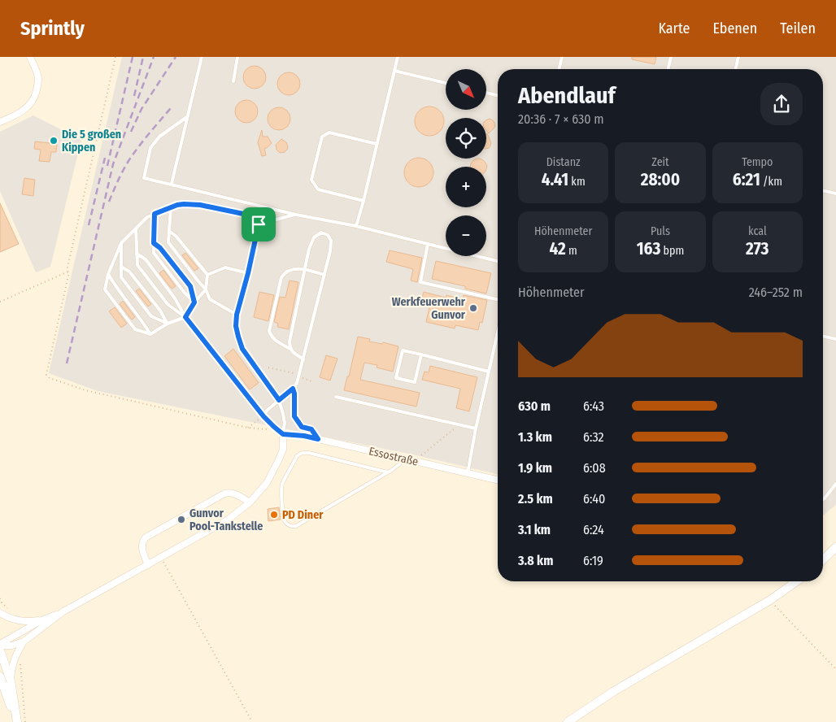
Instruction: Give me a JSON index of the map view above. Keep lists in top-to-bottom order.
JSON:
{
  "streets": {
    "street": ["Essostraße"]
  },
  "places": [
    "Die 5 großen Kippen",
    "Werkfeuerwehr Gunvor",
    "PD Diner",
    "Gunvor Pool-Tankstelle"
  ],
  "north": "bottom right",
  "page": {
    "header": "Sprintly",
    "nav": ["Karte", "Ebenen", "Teilen"],
    "map_buttons": ["+", "−"],
    "heading": ["Abendlauf", "20:36 · 7 × 630 m"],
    "stats": [
      ["Distanz", "4.41 km"],
      ["Zeit", "28:00"],
      ["Tempo", "6:21 /km"],
      ["Höhenmeter", "42 m"],
      ["Puls", "163 bpm"],
      ["kcal", "273"]
    ],
    "chart": ["Höhenmeter", "246–252 m"],
    "list": [
      {
        "name": "630 m",
        "note": "6:43"
      },
      {
        "name": "1.3 km",
        "note": "6:32"
      },
      {
        "name": "1.9 km",
        "note": "6:08"
      },
      {
        "name": "2.5 km",
        "note": "6:40"
      },
      {
        "name": "3.1 km",
        "note": "6:24"
      },
      {
        "name": "3.8 km",
        "note": "6:19"
      }
    ]
  }
}
